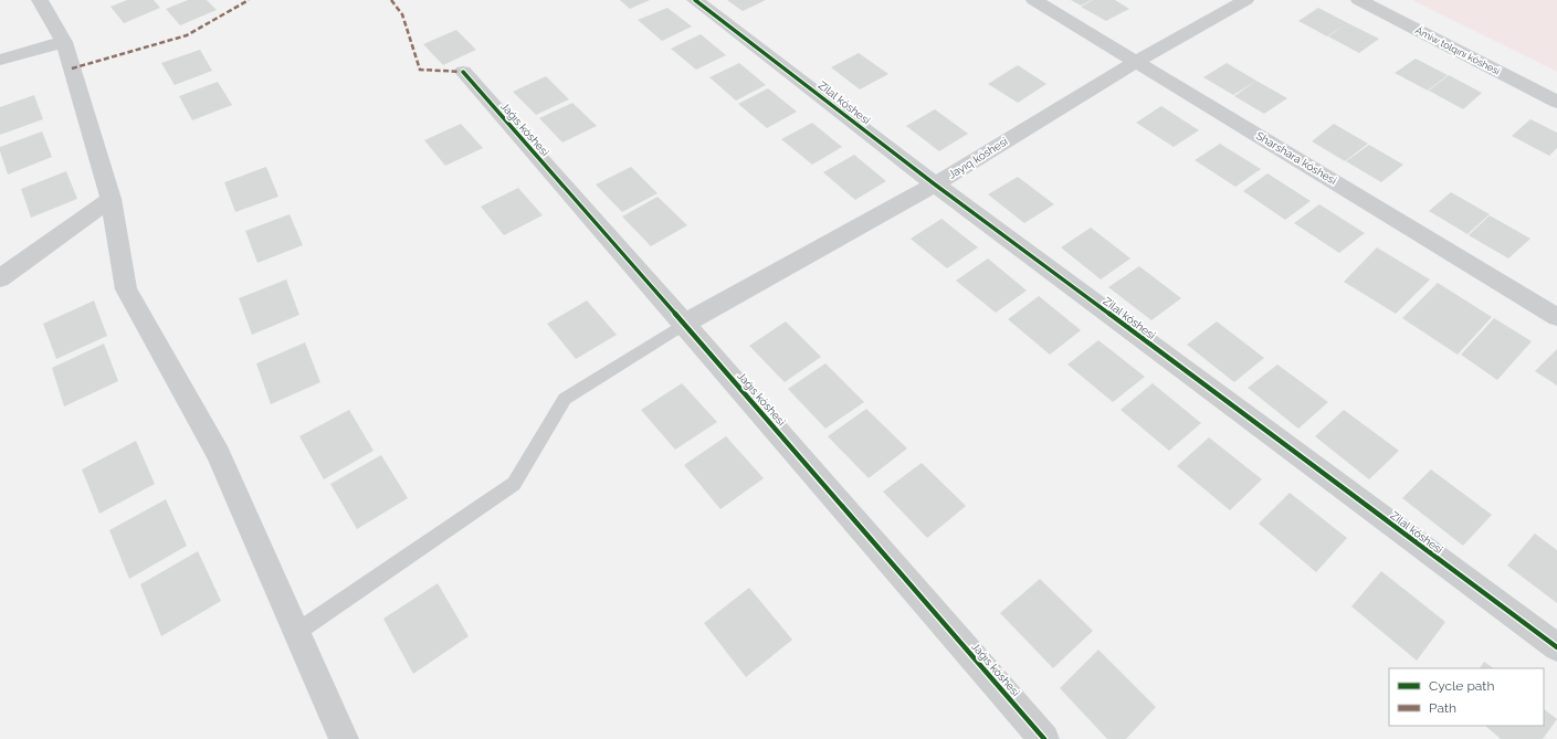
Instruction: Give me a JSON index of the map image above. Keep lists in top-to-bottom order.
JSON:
{
  "streets": {
    "street": [
      "Ámiw tolqını kóshesi",
      "Zilal kóshesi",
      "Jaǵıs kóshesi",
      "Jayıq kóshesi",
      "Sharshara kóshesi"
    ]
  },
  "crossings": [
    ["Zilal kóshesi", "Jayıq kóshesi"],
    ["Jaǵıs kóshesi", "Jayıq kóshesi"],
    ["Jayıq kóshesi", "Sharshara kóshesi"]
  ],
  "legend": ["Cycle path", "Path"]
}
